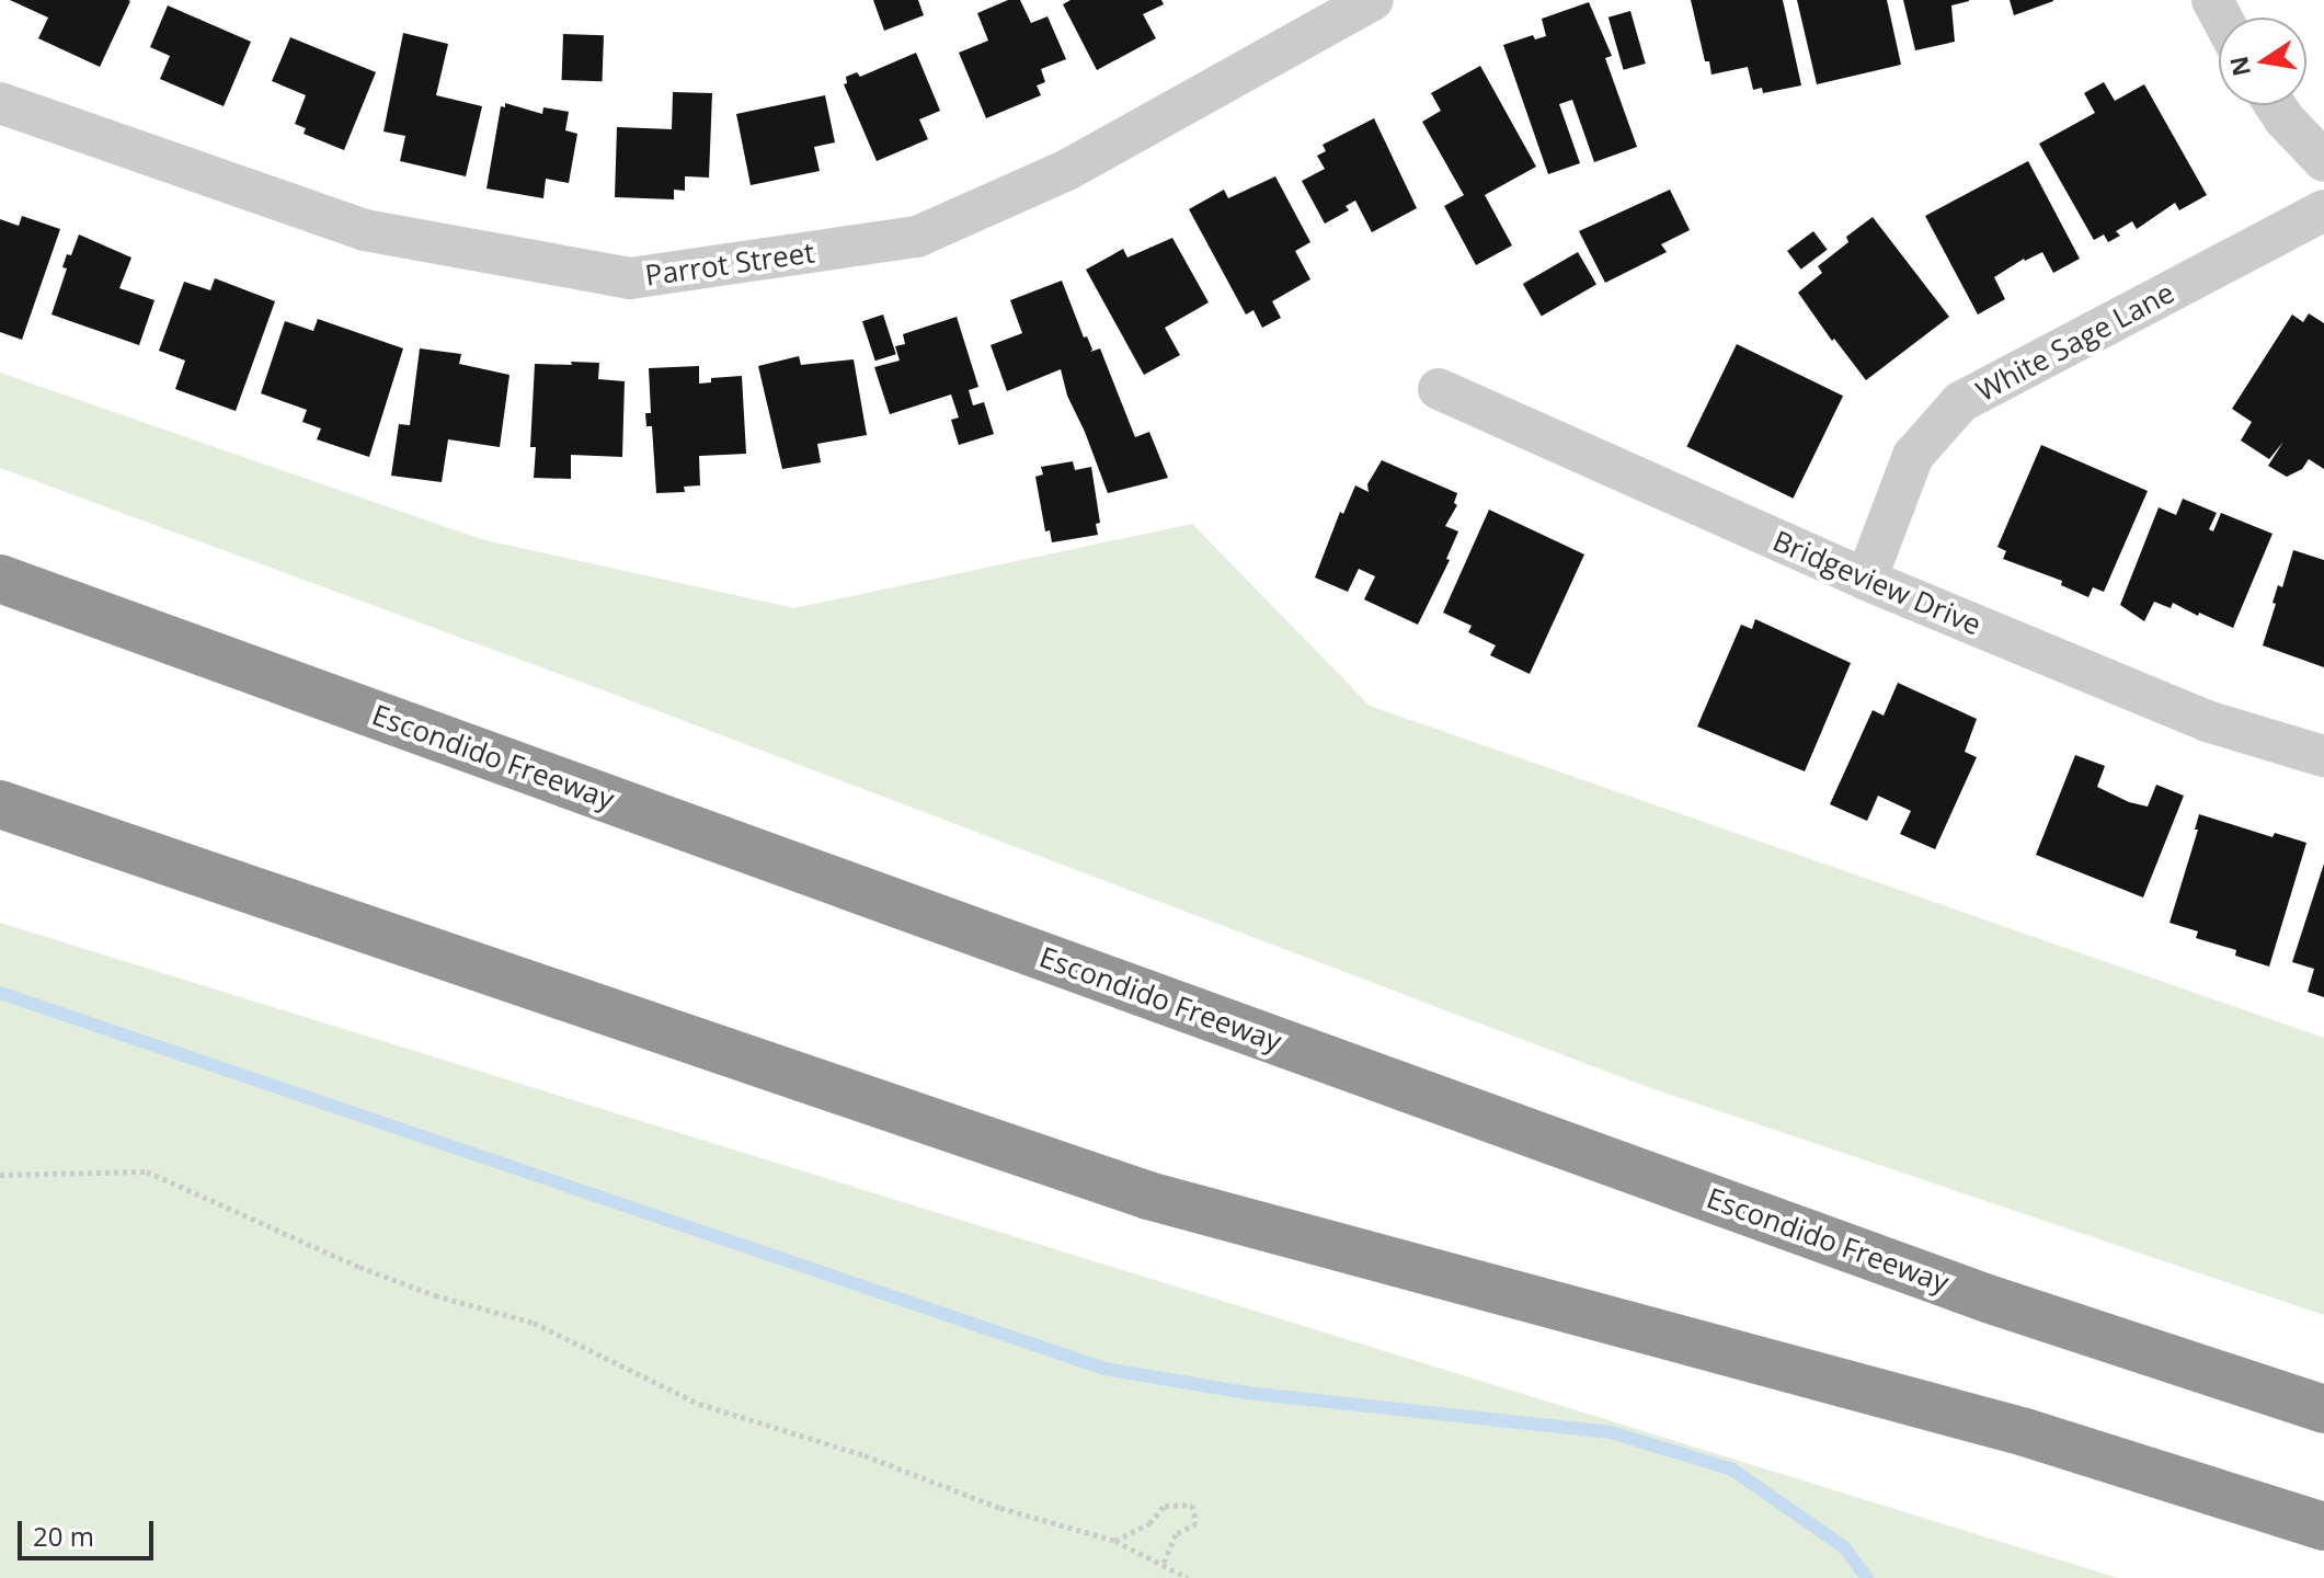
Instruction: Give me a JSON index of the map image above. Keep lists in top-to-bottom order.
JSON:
{
  "streets": {
    "highway": ["Escondido Freeway"],
    "street": ["Parrot Street", "White Sage Lane", "Bridgeview Drive"]
  },
  "crossings": [
    ["White Sage Lane", "Bridgeview Drive"]
  ],
  "scale_bar": "20 m",
  "north": "left"
}
